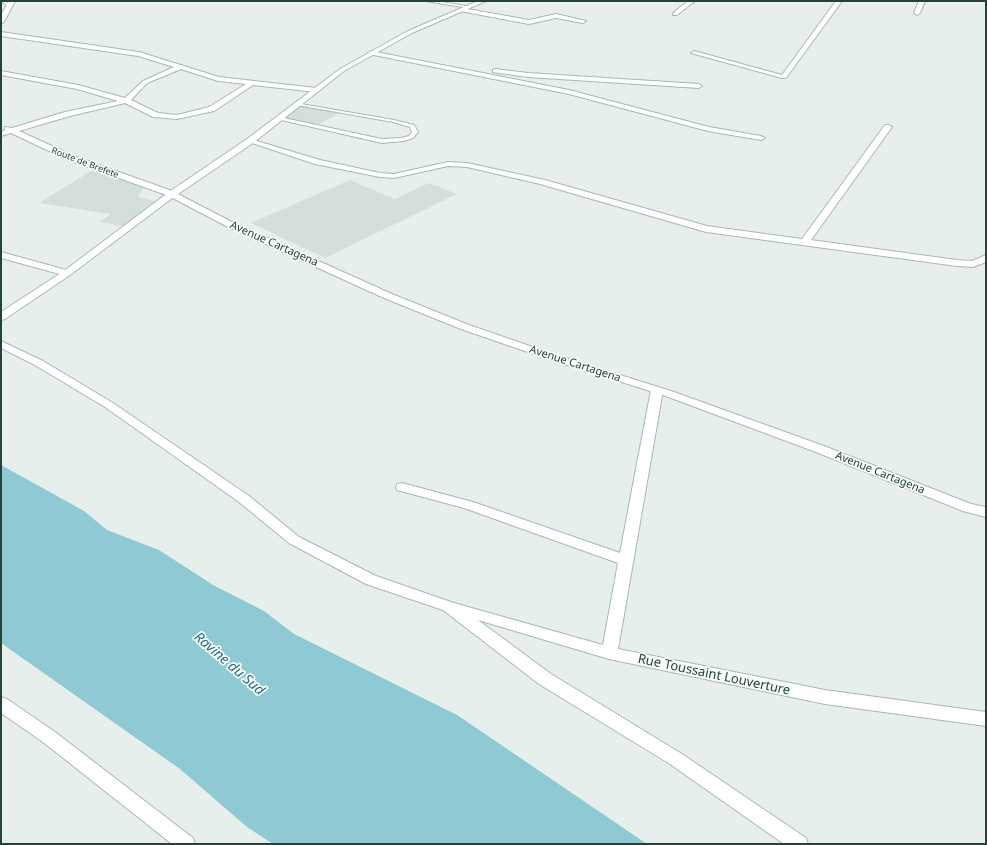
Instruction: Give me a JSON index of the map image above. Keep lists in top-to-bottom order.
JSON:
{
  "streets": {
    "street": ["Route de Brefete", "Avenue Cartagena", "Rue Toussaint Louverture"]
  },
  "crossings": [
    ["Route de Brefete", "Avenue Cartagena"]
  ],
  "water": ["Ravine du Sud"]
}
